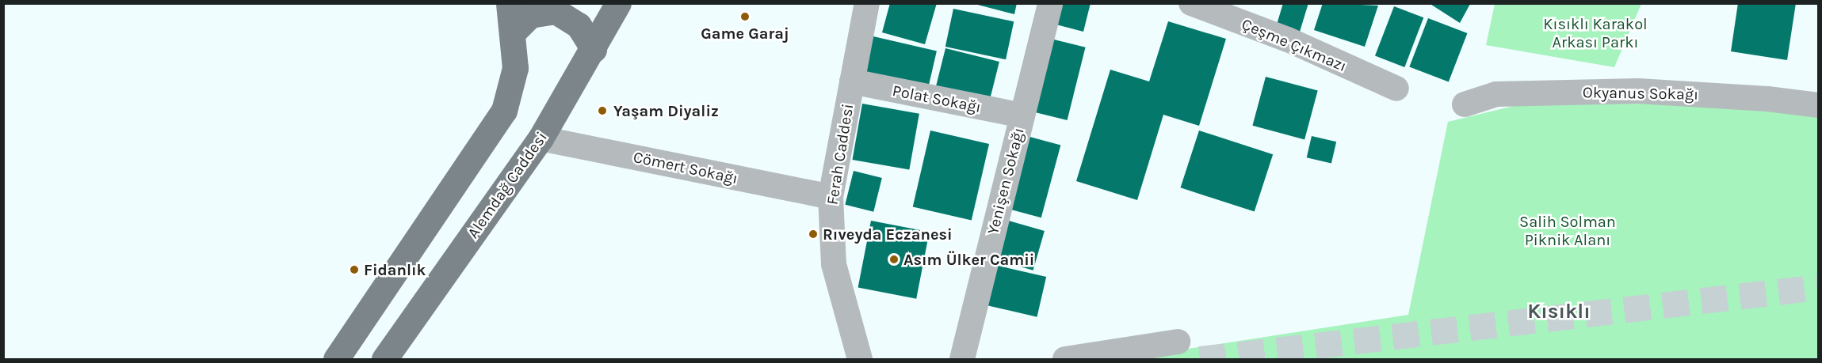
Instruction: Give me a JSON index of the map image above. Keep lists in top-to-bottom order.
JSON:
{
  "streets": {
    "main road": ["Alemdağ Caddesi"],
    "street": [
      "Çeşme Çıkmazı",
      "Okyanus Sokağı",
      "Polat Sokağı",
      "Ferah Caddesi",
      "Cömert Sokağı",
      "Yenişen Sokağı"
    ]
  },
  "crossings": [
    ["Polat Sokağı", "Ferah Caddesi"],
    ["Polat Sokağı", "Yenişen Sokağı"],
    ["Ferah Caddesi", "Cömert Sokağı"],
    ["Cömert Sokağı", "Alemdağ Caddesi"]
  ],
  "districts": ["Kısıklı"],
  "parks": ["Kısıklı Karakol Arkası Parkı", "Salih Solman Piknik Alanı"],
  "places": [
    "Game Garaj",
    "Yaşam Diyaliz",
    "Rıveyda Eczanesi",
    "Asım Ülker Camii",
    "Fidanlık"
  ]
}
